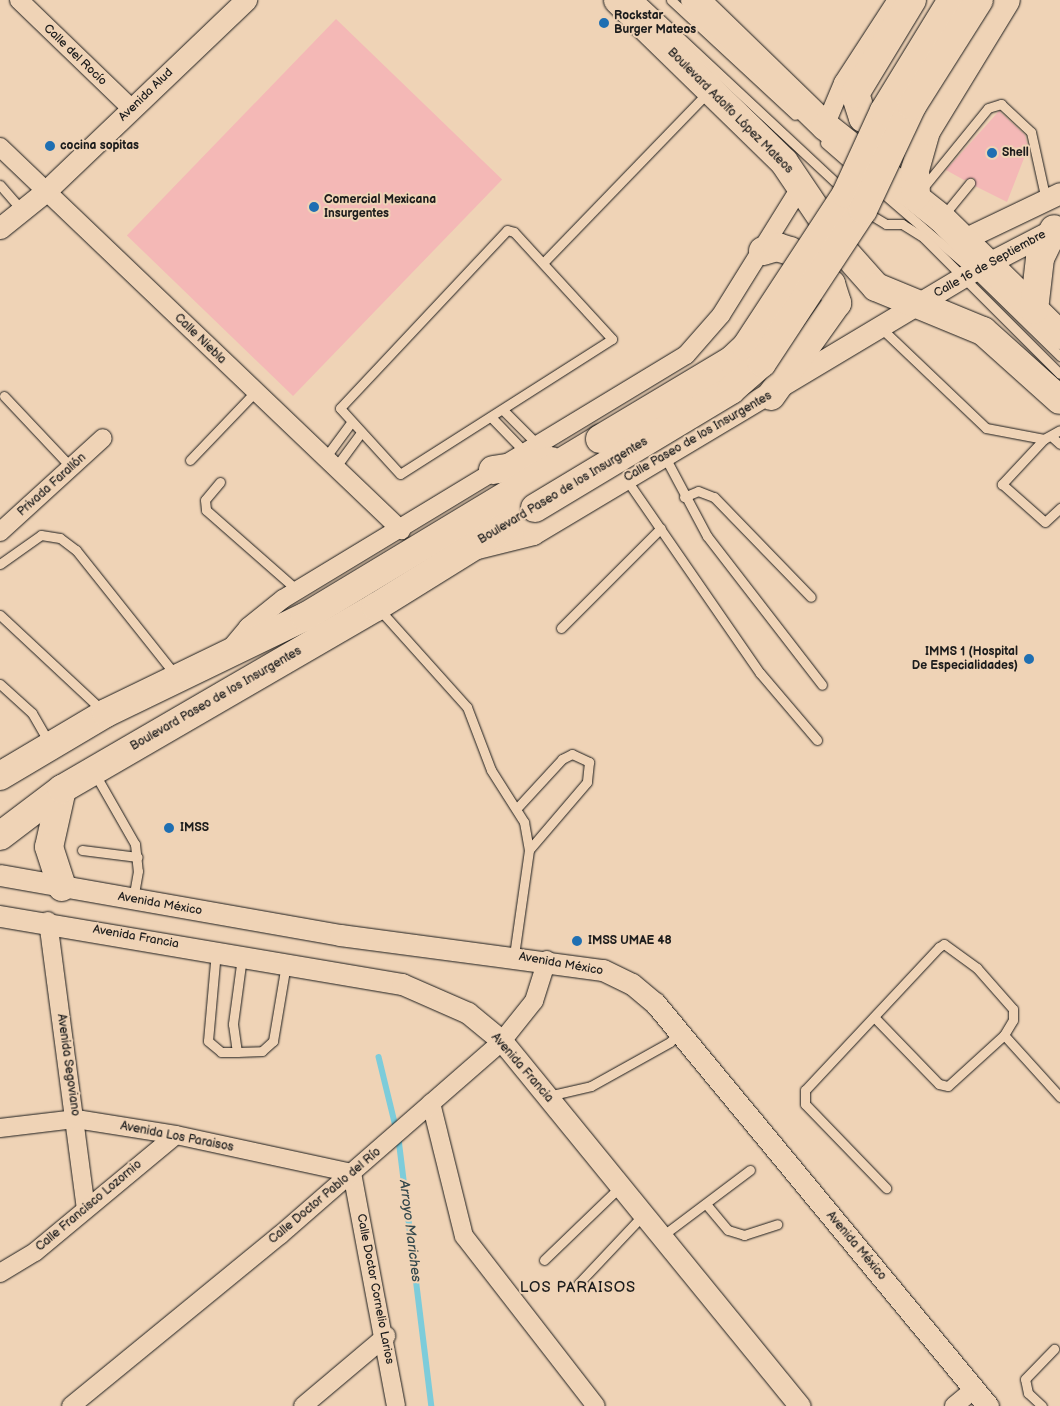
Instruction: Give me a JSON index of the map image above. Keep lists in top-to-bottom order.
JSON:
{
  "streets": {
    "main road": ["Boulevard Adolfo López Mateos", "Boulevard Paseo de los Insurgentes"],
    "street": [
      "Calle del Rocío",
      "Avenida Alud",
      "Calle 16 de Septiembre",
      "Calle Niebla",
      "Calle Paseo de los Insurgentes",
      "Privada Farallón",
      "Avenida México",
      "Avenida Francia",
      "Avenida Segoviano",
      "Avenida Los Paraisos",
      "Calle Doctor Pablo del Río",
      "Calle Francisco Lozornio",
      "Calle Doctor Cornelio Larios"
    ]
  },
  "crossings": [
    ["Calle del Rocío", "Avenida Alud"],
    ["Avenida Alud", "Calle Niebla"],
    ["Boulevard Adolfo López Mateos", "Calle 16 de Septiembre"],
    ["Boulevard Adolfo López Mateos", "Calle Paseo de los Insurgentes"],
    ["Calle 16 de Septiembre", "Calle Paseo de los Insurgentes"],
    ["Calle Paseo de los Insurgentes", "Boulevard Paseo de los Insurgentes"],
    ["Avenida México", "Calle Doctor Pablo del Río"],
    ["Avenida Francia", "Avenida Segoviano"],
    ["Avenida Francia", "Calle Doctor Pablo del Río"],
    ["Avenida Segoviano", "Avenida Los Paraisos"],
    ["Avenida Segoviano", "Calle Francisco Lozornio"],
    ["Avenida Los Paraisos", "Calle Doctor Pablo del Río"],
    ["Avenida Los Paraisos", "Calle Francisco Lozornio"],
    ["Avenida Los Paraisos", "Calle Doctor Cornelio Larios"],
    ["Calle Doctor Pablo del Río", "Calle Doctor Cornelio Larios"]
  ],
  "districts": ["LOS PARAISOS"],
  "water": ["Arroyo Mariches"],
  "places": [
    "Rockstar Burger Mateos",
    "cocina sopitas",
    "Shell",
    "Comercial Mexicana Insurgentes",
    "IMMS 1 (Hospital De Especialidades)",
    "IMSS",
    "IMSS UMAE 48"
  ]
}
